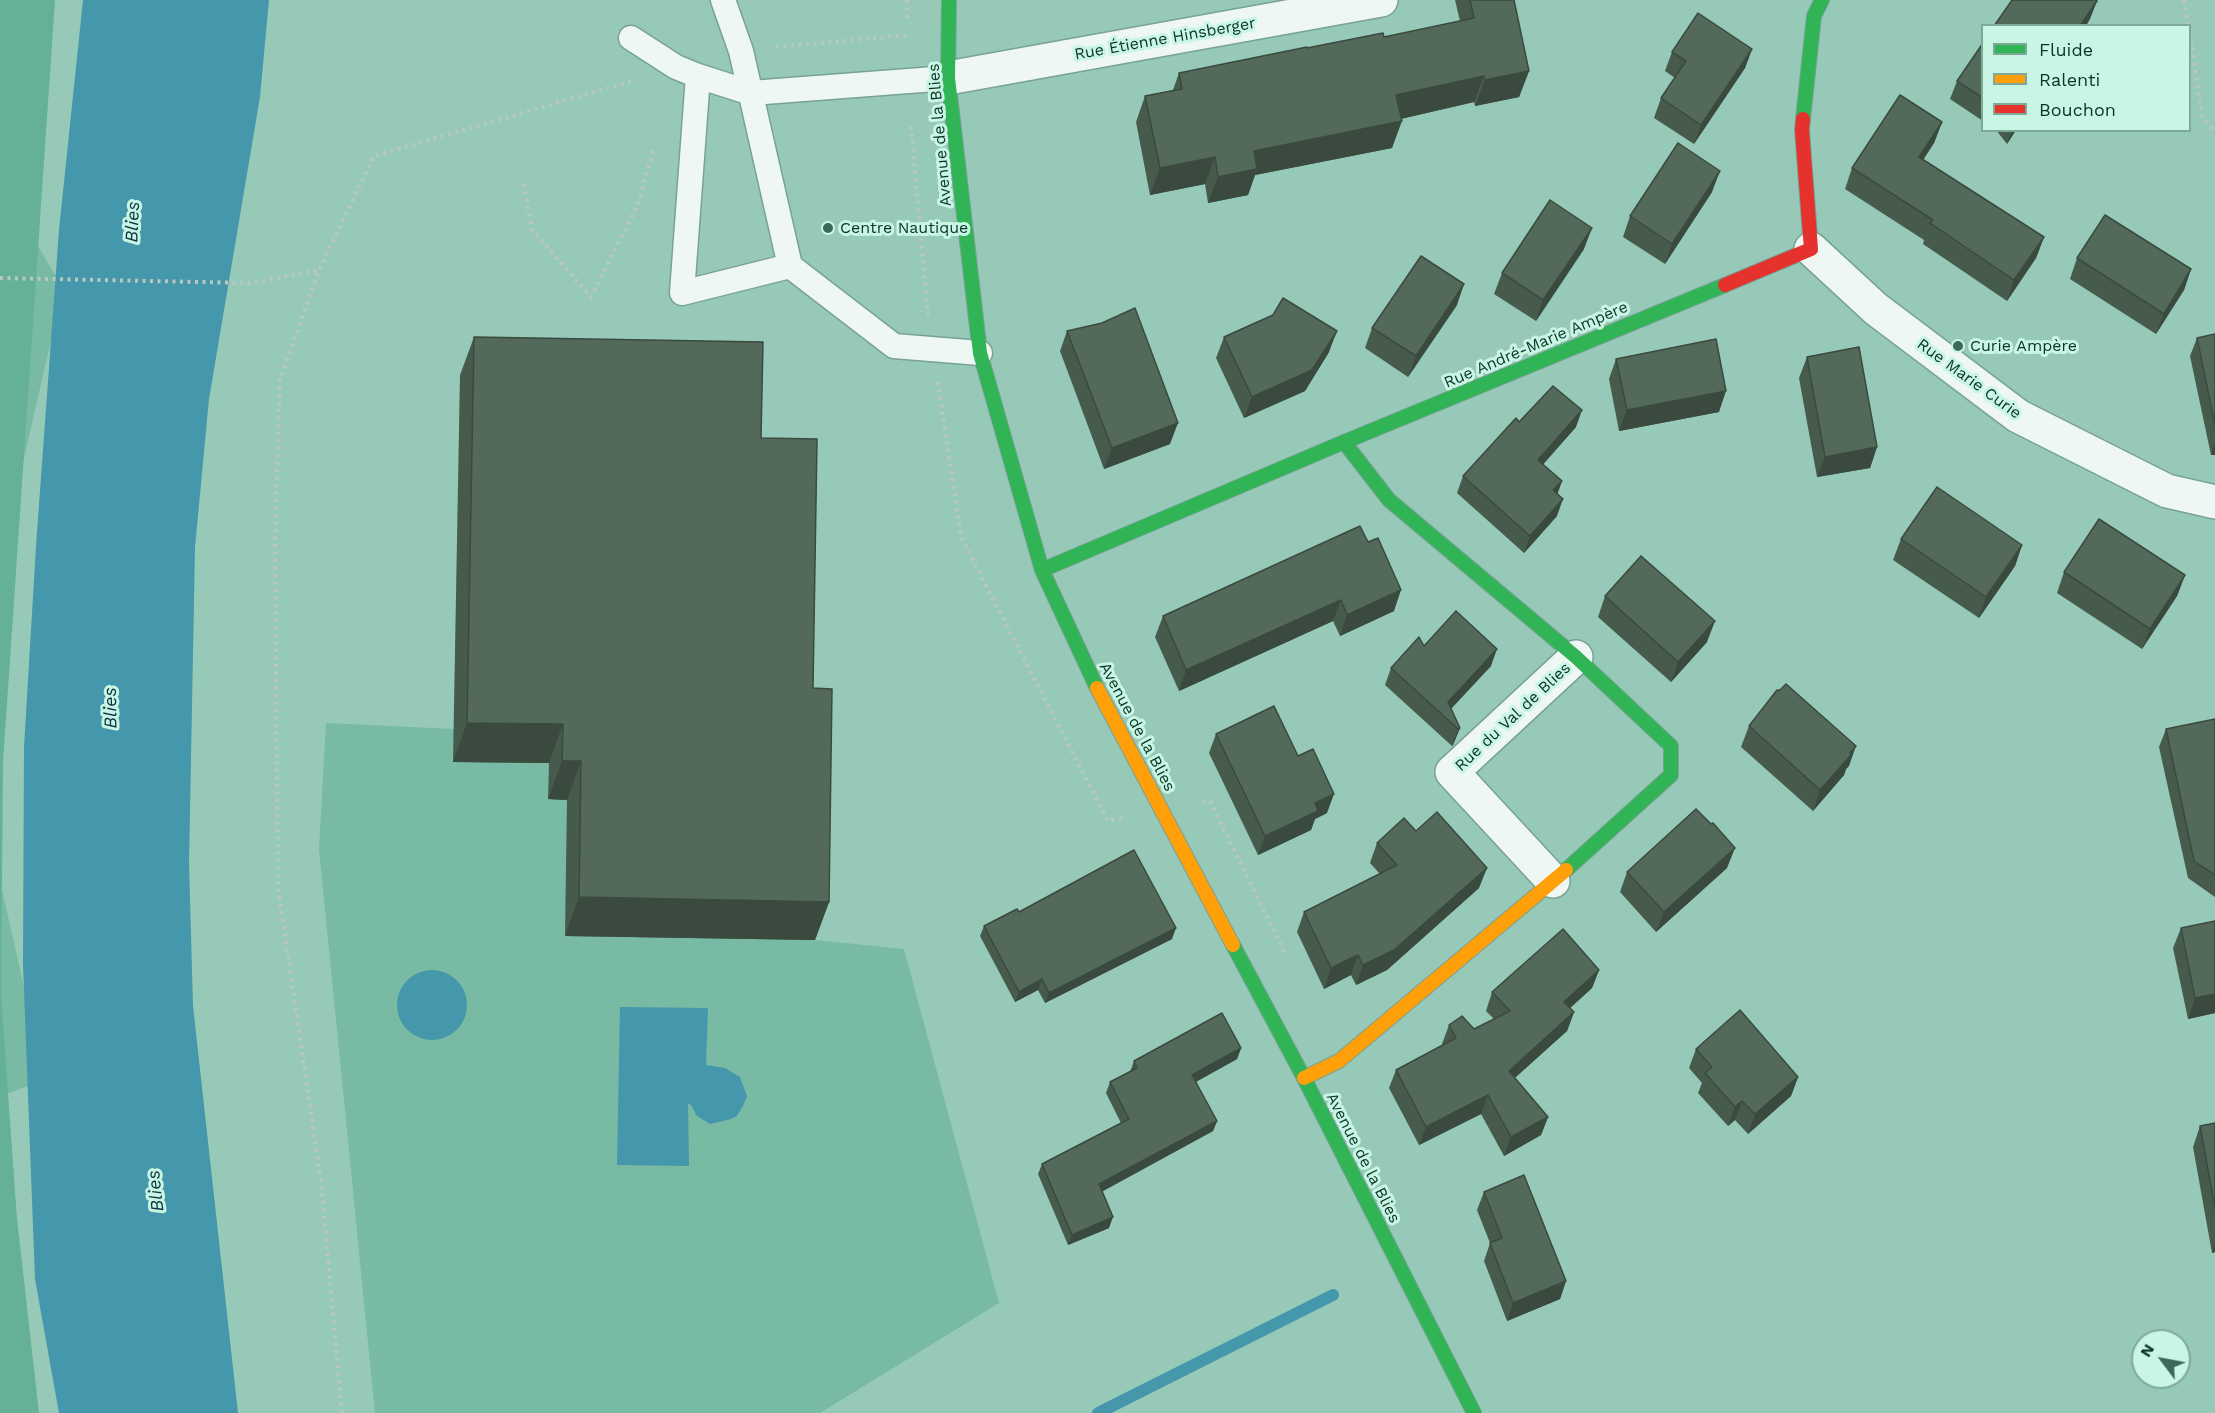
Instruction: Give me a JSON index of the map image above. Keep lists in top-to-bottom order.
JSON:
{
  "streets": {
    "street": [
      "Rue Étienne Hinsberger",
      "Avenue de la Blies",
      "Rue André-Marie Ampère",
      "Rue Marie Curie",
      "Rue du Val de Blies"
    ]
  },
  "crossings": [
    ["Rue Étienne Hinsberger", "Avenue de la Blies"],
    ["Avenue de la Blies", "Rue André-Marie Ampère"],
    ["Avenue de la Blies", "Rue du Val de Blies"],
    ["Rue André-Marie Ampère", "Rue Marie Curie"],
    ["Rue André-Marie Ampère", "Rue du Val de Blies"]
  ],
  "water": ["Blies"],
  "places": ["Centre Nautique", "Curie Ampère"],
  "legend": ["Fluide", "Ralenti", "Bouchon"],
  "north": "top left"
}
